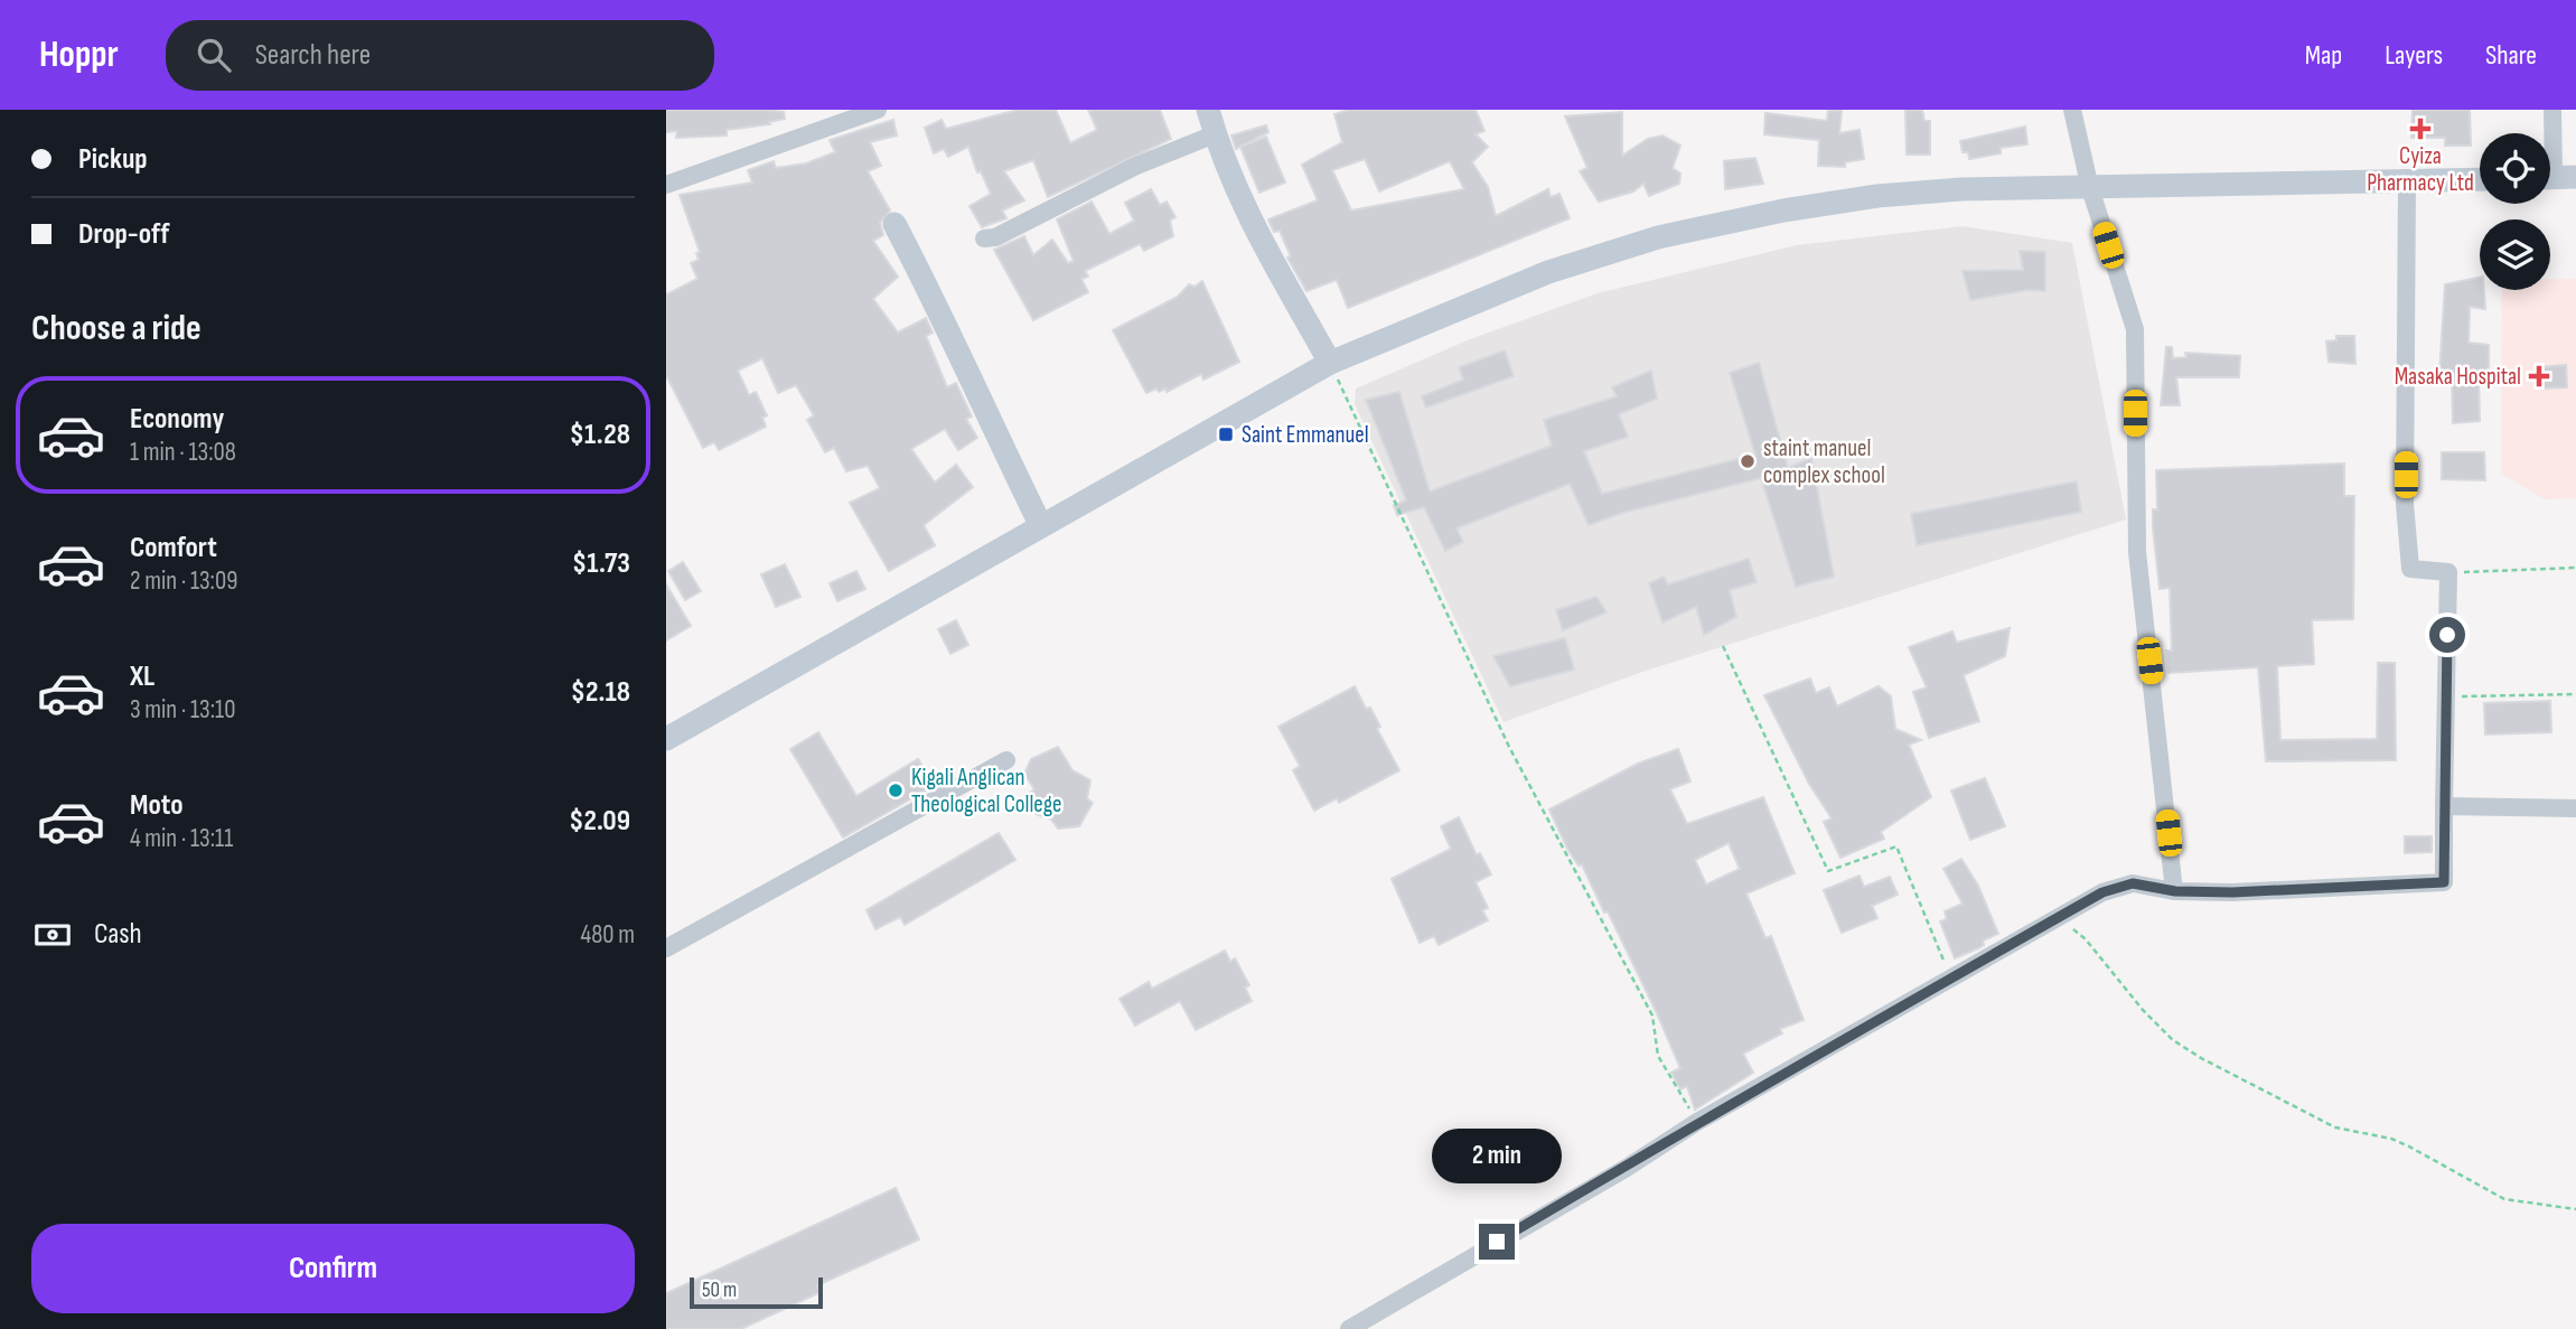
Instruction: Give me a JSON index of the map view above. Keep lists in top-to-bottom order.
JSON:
{
  "places": {
    "health": ["Cyiza Pharmacy Ltd", "Masaka Hospital"],
    "transit": ["Saint Emmanuel"],
    "other": ["staint manuel complex school", "Kigali Anglican Theological College"]
  },
  "scale_bar": "50 m",
  "page": {
    "header": "Hoppr",
    "search": "Search here",
    "nav": ["Map", "Layers", "Share"],
    "banner": ["Pickup", "Drop-off"],
    "heading": "Choose a ride",
    "list": [
      {
        "name": "Economy",
        "note": "1 min · 13:08",
        "value": "$1.28"
      },
      {
        "name": "Comfort",
        "note": "2 min · 13:09",
        "value": "$1.73"
      },
      {
        "name": "XL",
        "note": "3 min · 13:10",
        "value": "$2.18"
      },
      {
        "name": "Moto",
        "note": "4 min · 13:11",
        "value": "$2.09"
      }
    ],
    "pay": ["Cash", "480 m"],
    "bubble": "2 min",
    "buttons": "Confirm",
    "scale": "50 m"
  }
}
